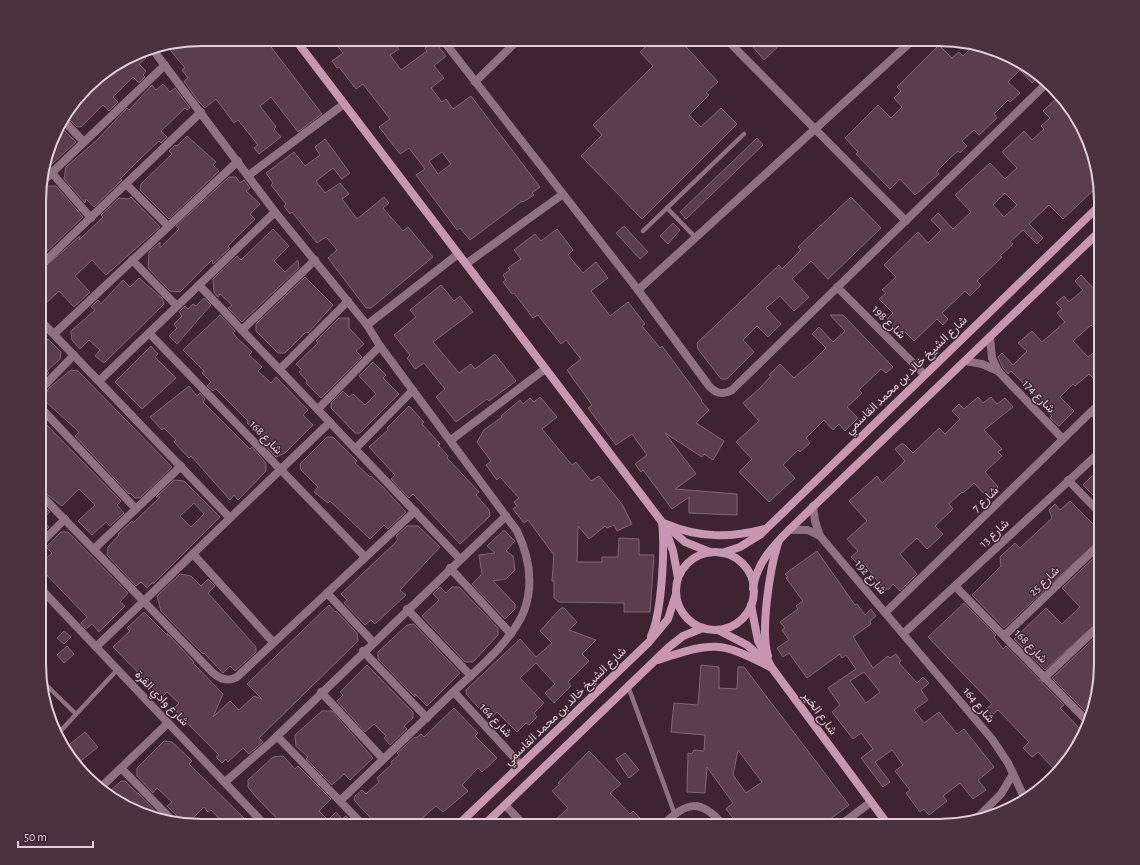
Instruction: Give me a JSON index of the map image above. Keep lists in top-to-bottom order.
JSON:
{
  "streets": {
    "main road": ["شارع الشيخ خالد بن محمد القاسمي", "شارع الخير"],
    "street": [
      "شارع 198",
      "شارع 174",
      "شارع 168",
      "شارع 7",
      "شارع 13",
      "شارع 192",
      "شارع 25",
      "شارع وادي القرة",
      "شارع 164"
    ]
  },
  "crossings": [
    ["شارع 198", "شارع الشيخ خالد بن محمد القاسمي"],
    ["شارع الشيخ خالد بن محمد القاسمي", "شارع 164"],
    ["شارع الشيخ خالد بن محمد القاسمي", "شارع الخير"],
    ["شارع 174", "شارع 7"],
    ["شارع 168", "شارع 13"],
    ["شارع 168", "شارع 25"],
    ["شارع 7", "شارع 192"],
    ["شارع 13", "شارع 192"],
    ["شارع 13", "شارع 164"],
    ["شارع 192", "شارع 164"]
  ],
  "scale_bar": "50 m"
}
